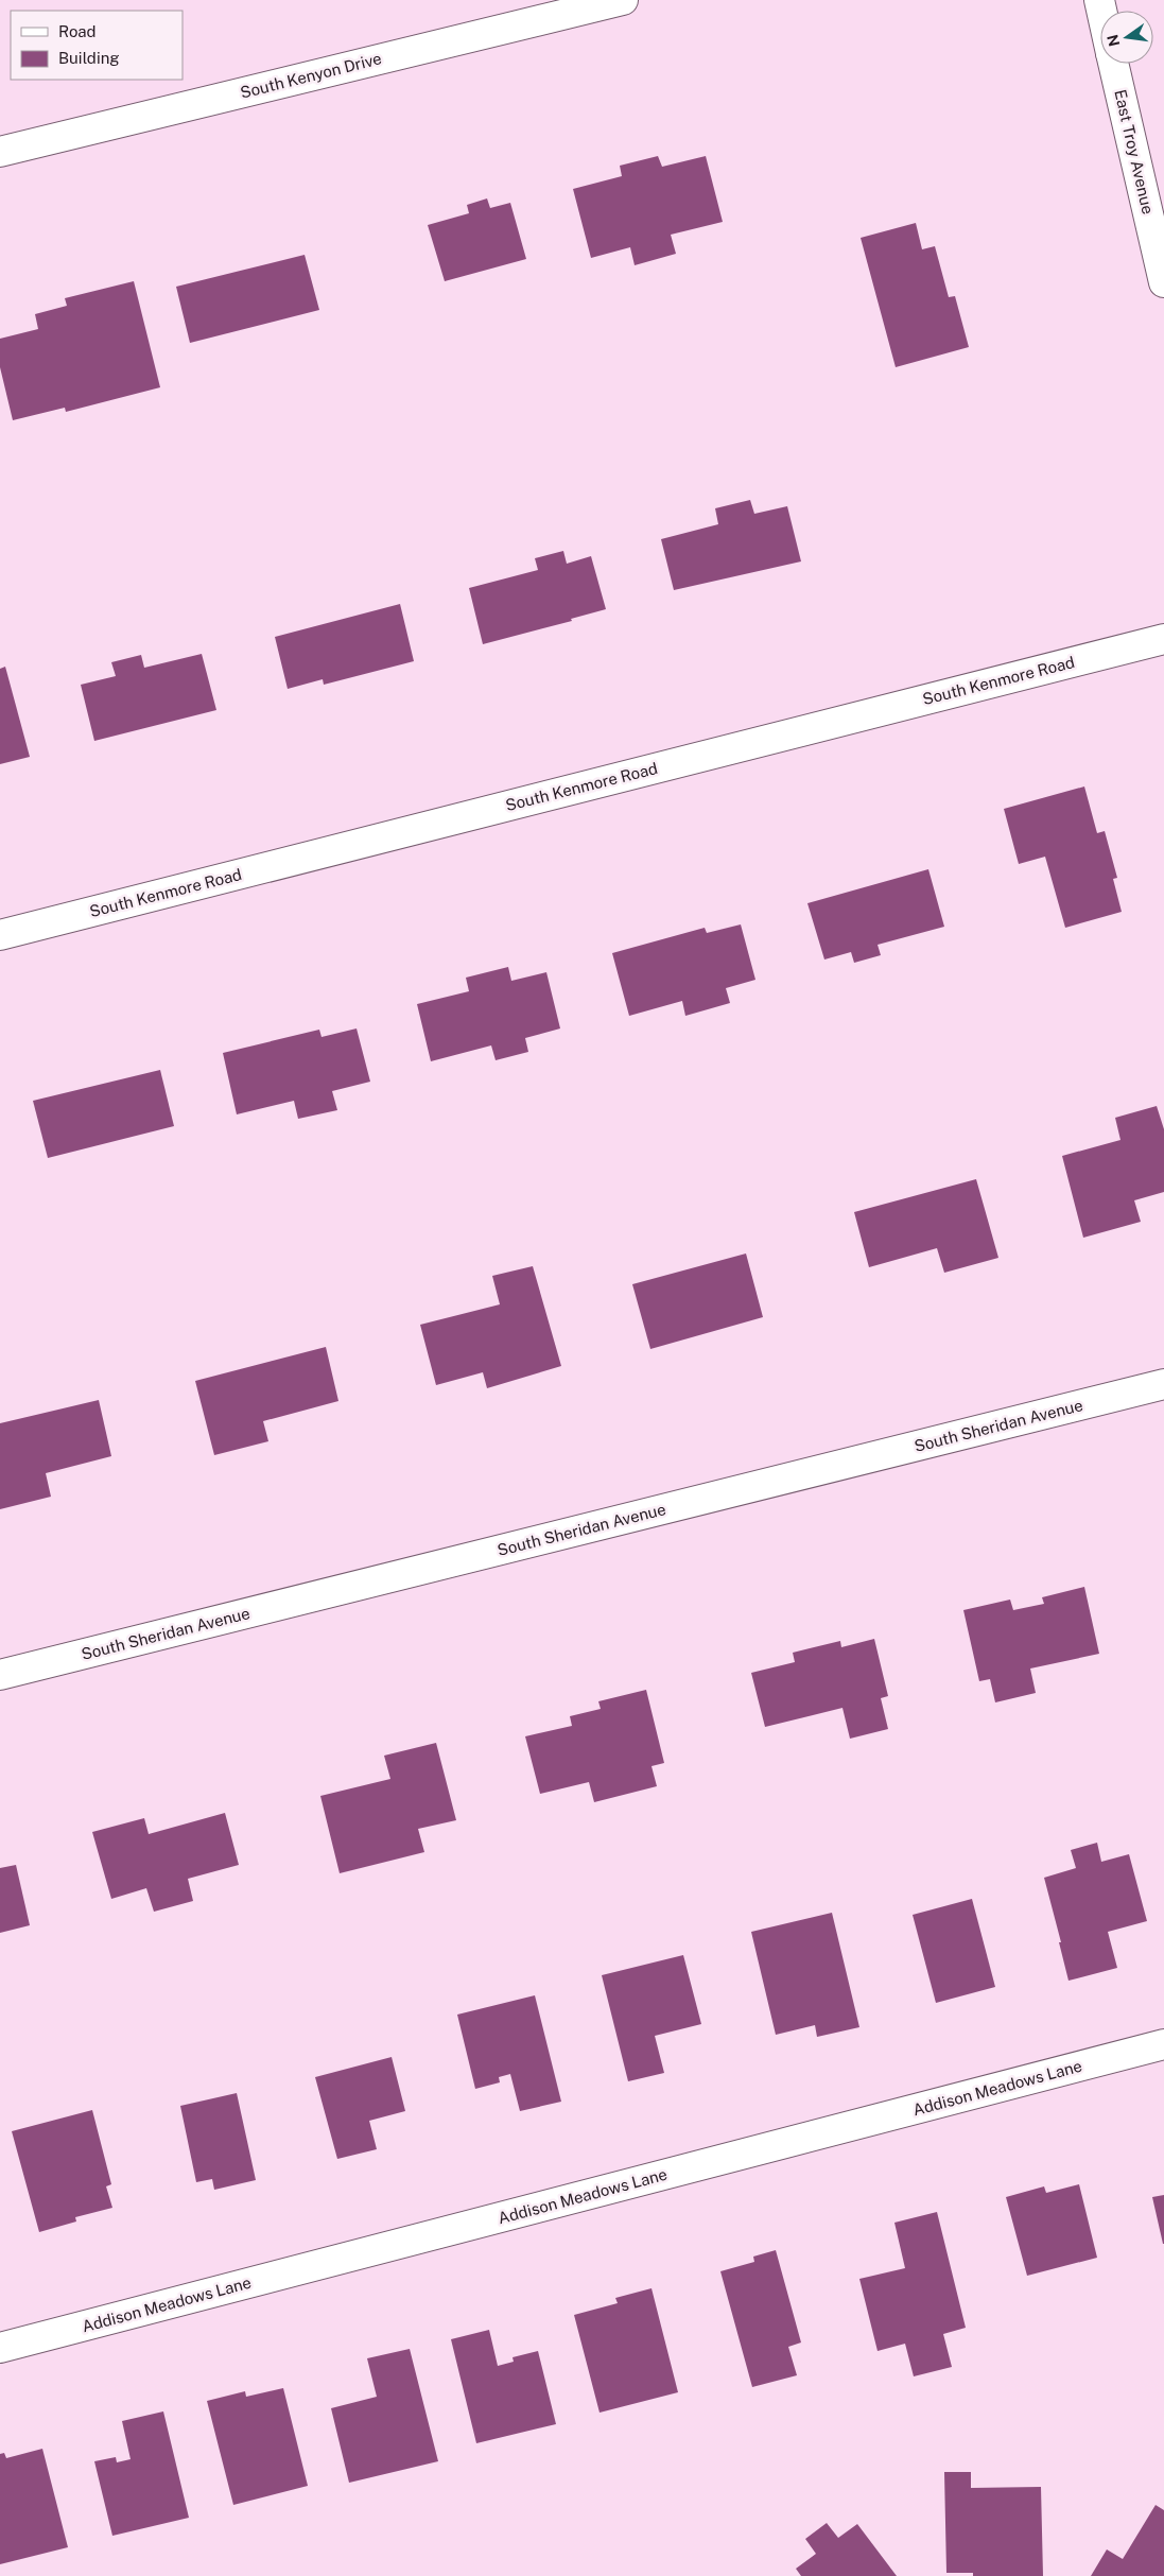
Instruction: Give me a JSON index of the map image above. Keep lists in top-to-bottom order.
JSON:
{
  "streets": {
    "street": [
      "South Kenyon Drive",
      "East Troy Avenue",
      "South Kenmore Road",
      "South Sheridan Avenue",
      "Addison Meadows Lane"
    ]
  },
  "legend": ["Road", "Building"],
  "north": "left"
}
